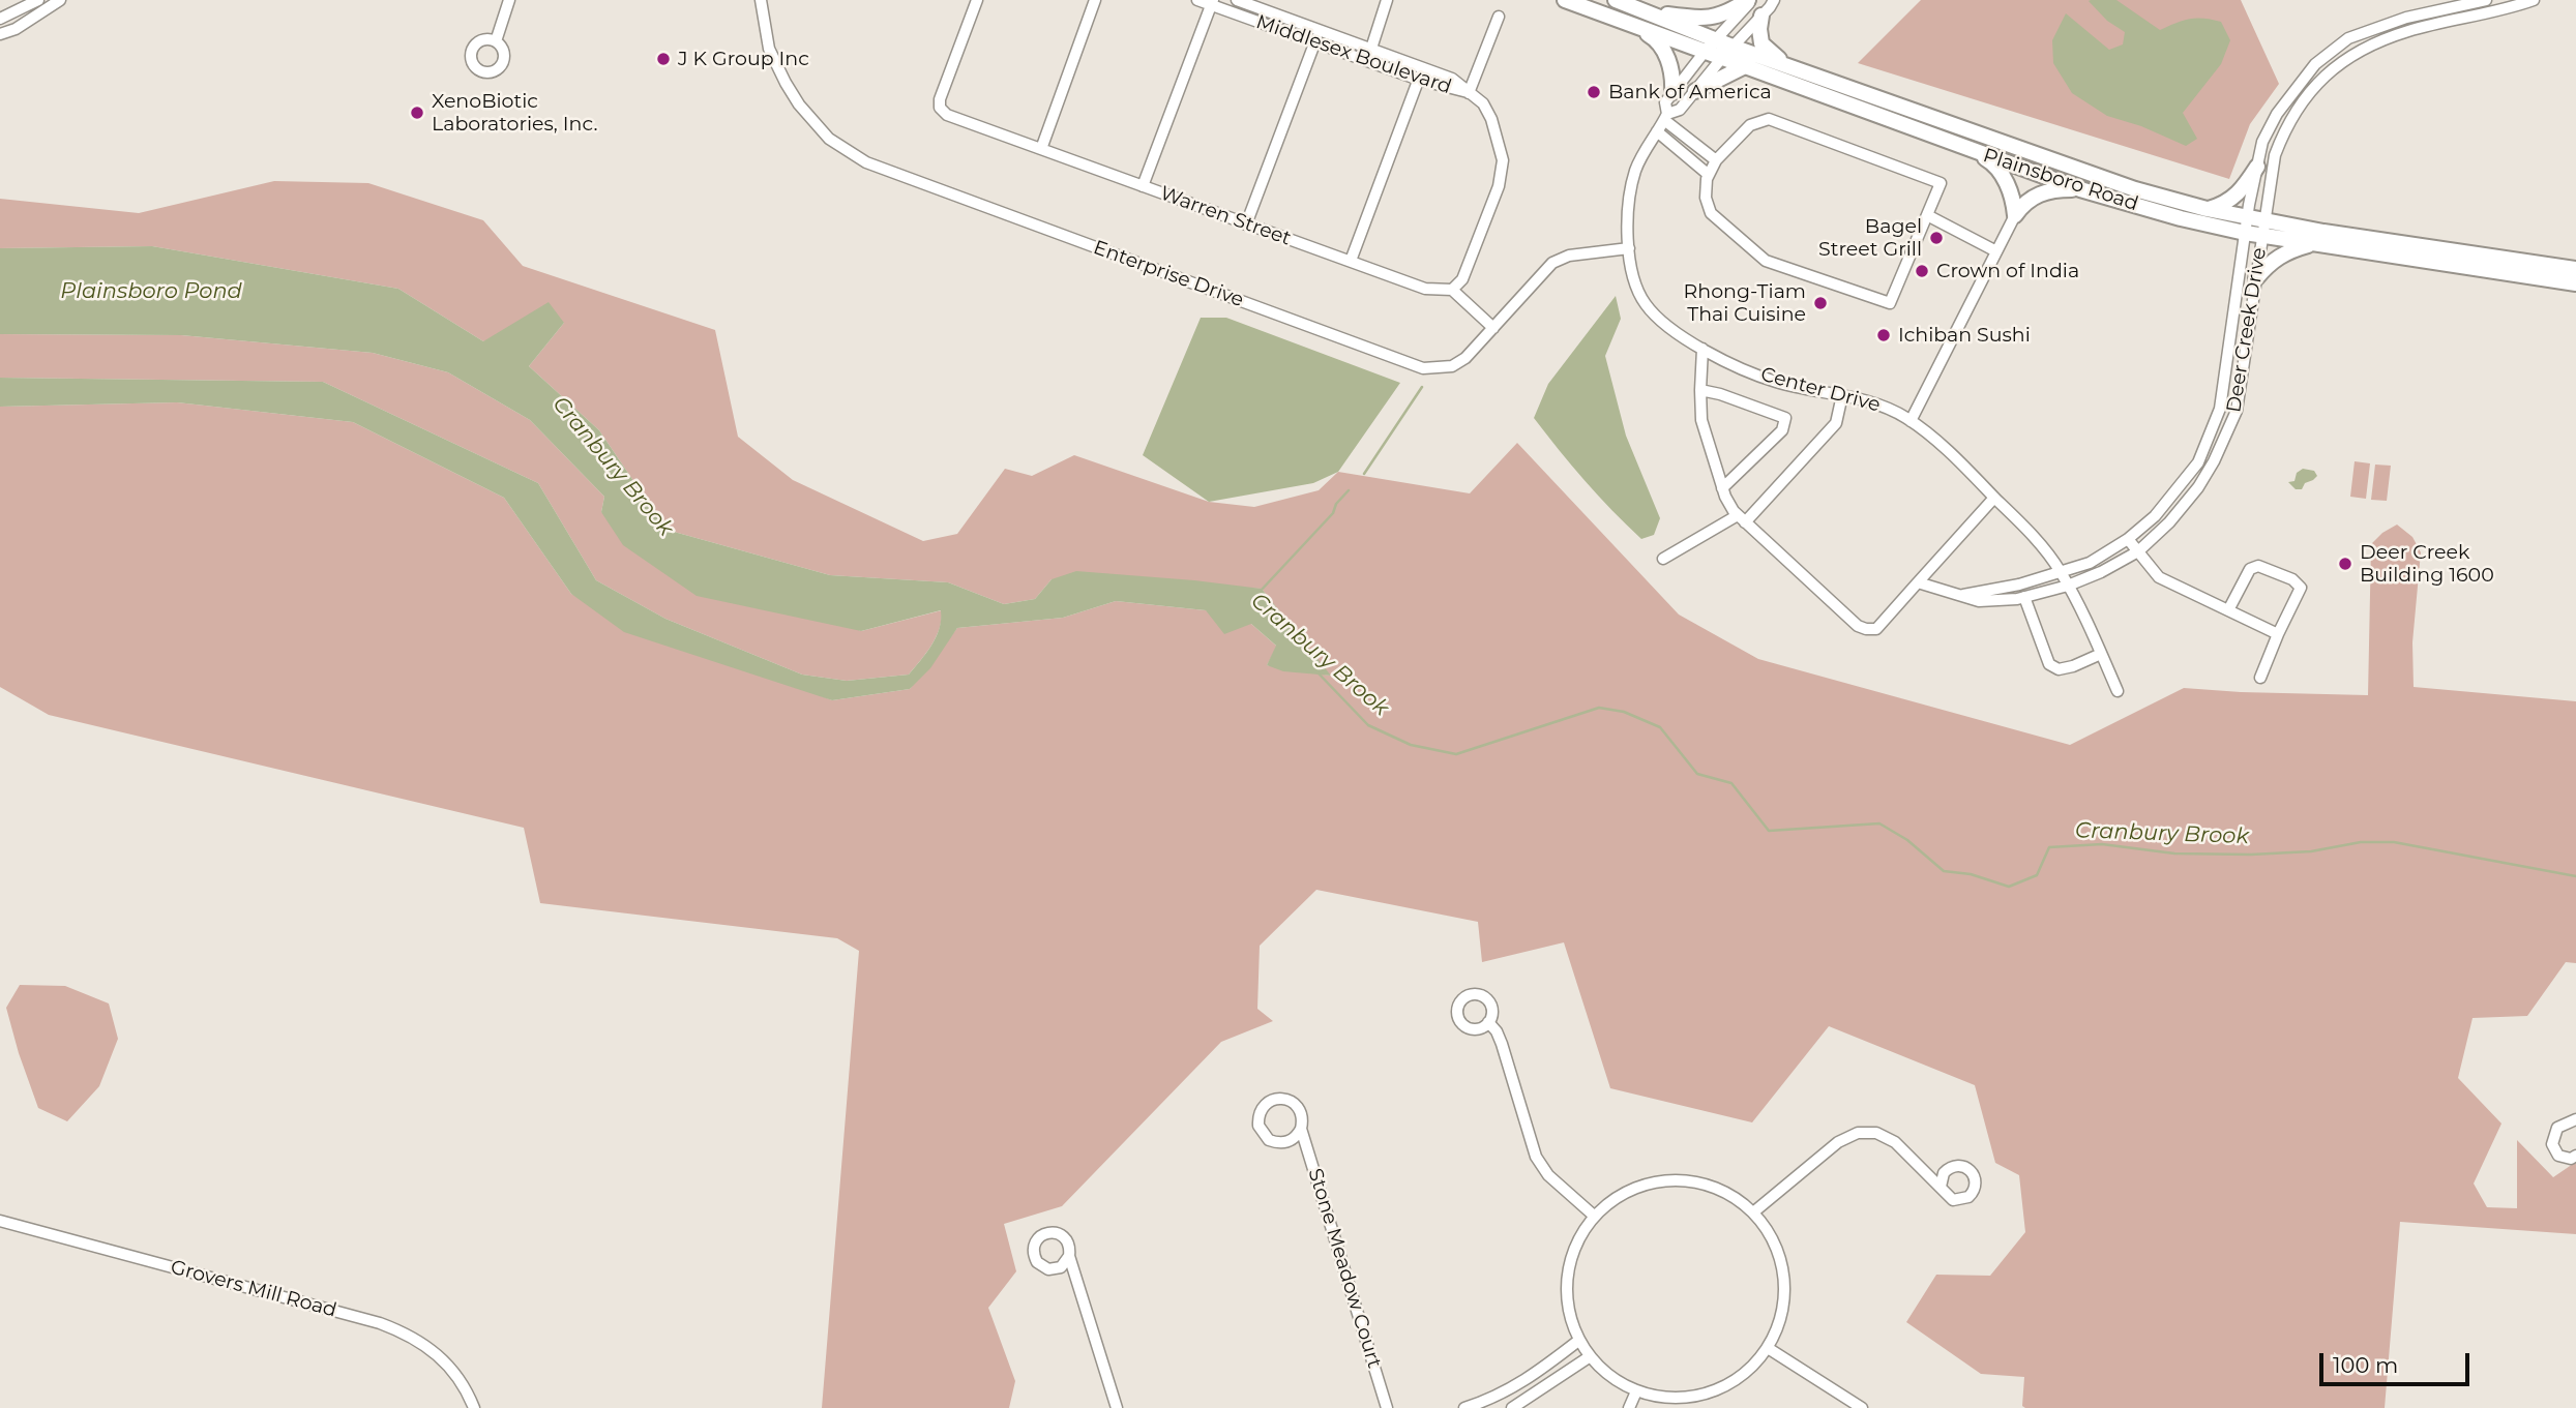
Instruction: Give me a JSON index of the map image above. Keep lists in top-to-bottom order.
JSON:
{
  "streets": {
    "street": [
      "Middlesex Boulevard",
      "Plainsboro Road",
      "Warren Street",
      "Enterprise Drive",
      "Deer Creek Drive",
      "Center Drive",
      "Stone Meadow Court",
      "Grovers Mill Road"
    ]
  },
  "crossings": [
    ["Middlesex Boulevard", "Warren Street"],
    ["Plainsboro Road", "Deer Creek Drive"],
    ["Plainsboro Road", "Center Drive"],
    ["Enterprise Drive", "Center Drive"],
    ["Deer Creek Drive", "Center Drive"]
  ],
  "water": ["Plainsboro Pond", "Cranbury Brook"],
  "places": [
    "J K Group Inc",
    "Bank of America",
    "XenoBiotic Laboratories, Inc.",
    "Bagel Street Grill",
    "Crown of India",
    "Rhong-Tiam Thai Cuisine",
    "Ichiban Sushi",
    "Deer Creek Building 1600"
  ],
  "scale_bar": "100 m"
}
